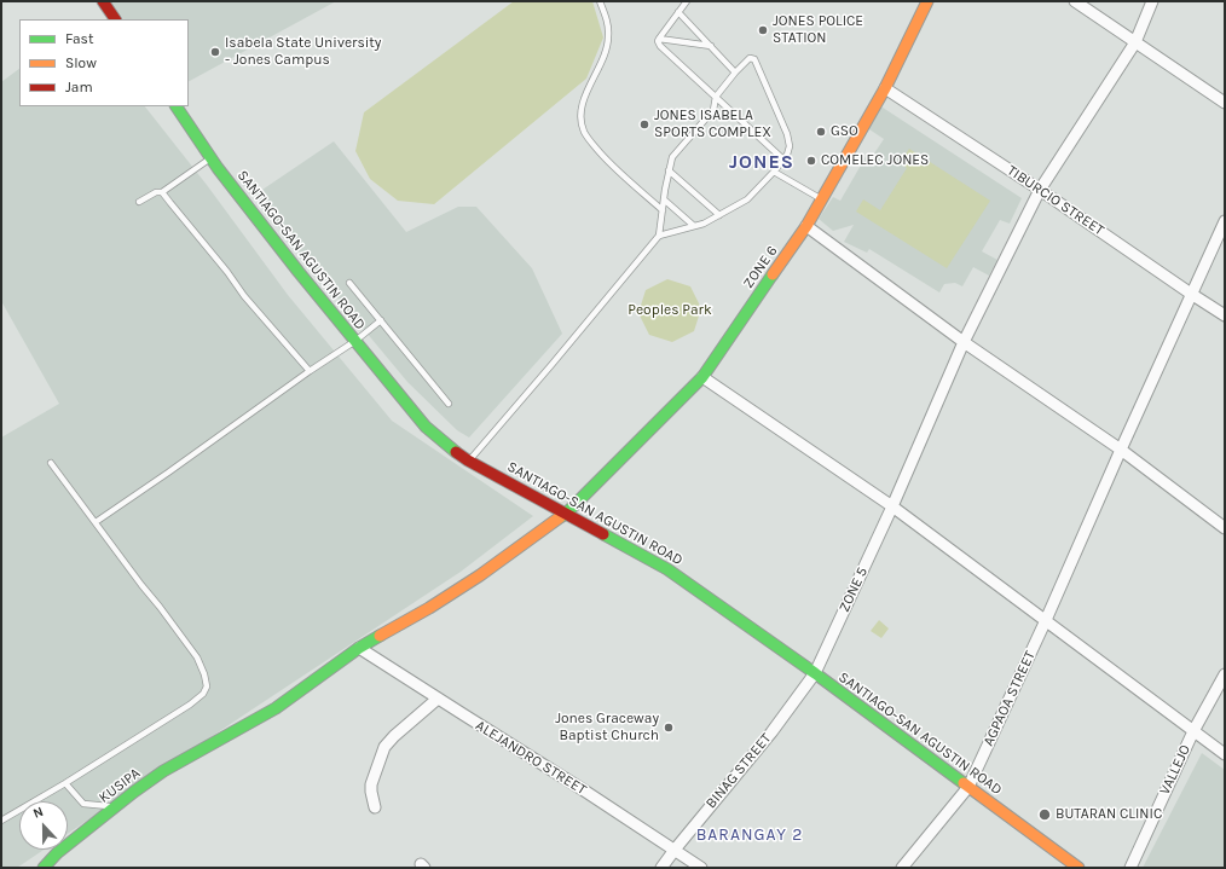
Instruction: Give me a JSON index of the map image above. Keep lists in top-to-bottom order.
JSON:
{
  "streets": {
    "street": [
      "TIBURCIO STREET",
      "SANTIAGO-SAN AGUSTIN ROAD",
      "ZONE 6",
      "ZONE 5",
      "AGPAOA STREET",
      "ALEJANDRO STREET",
      "VALLEJO",
      "BINAG STREET",
      "KUSIPA"
    ]
  },
  "crossings": [
    ["TIBURCIO STREET", "ZONE 6"],
    ["TIBURCIO STREET", "ZONE 5"],
    ["TIBURCIO STREET", "AGPAOA STREET"],
    ["SANTIAGO-SAN AGUSTIN ROAD", "ZONE 6"],
    ["SANTIAGO-SAN AGUSTIN ROAD", "ZONE 5"],
    ["SANTIAGO-SAN AGUSTIN ROAD", "AGPAOA STREET"],
    ["SANTIAGO-SAN AGUSTIN ROAD", "BINAG STREET"],
    ["ZONE 6", "ALEJANDRO STREET"],
    ["ZONE 6", "KUSIPA"],
    ["ZONE 5", "BINAG STREET"],
    ["ALEJANDRO STREET", "BINAG STREET"],
    ["ALEJANDRO STREET", "KUSIPA"]
  ],
  "districts": ["JONES", "BARANGAY 2"],
  "parks": ["Peoples Park"],
  "places": [
    "JONES POLICE STATION",
    "Isabela State University - Jones Campus",
    "JONES ISABELA SPORTS COMPLEX",
    "GSO",
    "COMELEC JONES",
    "Jones Graceway Baptist Church",
    "BUTARAN CLINIC"
  ],
  "legend": ["Fast", "Slow", "Jam"],
  "north": "top"
}
